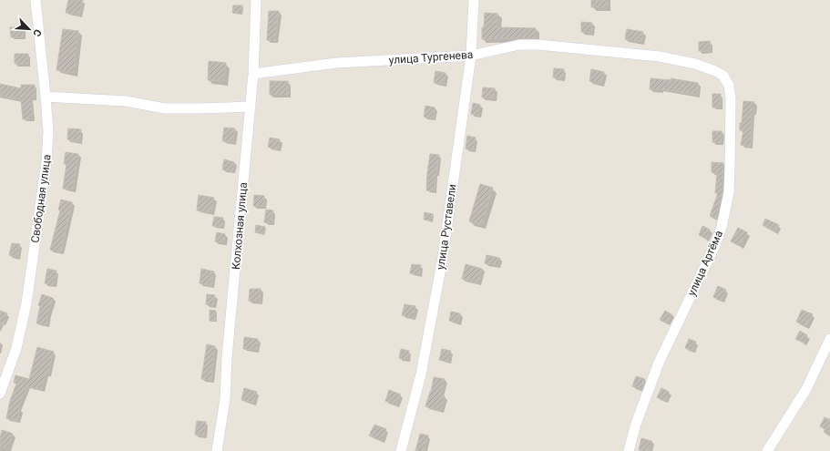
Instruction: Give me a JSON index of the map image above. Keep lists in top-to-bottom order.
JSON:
{
  "streets": {
    "street": [
      "улица Тургенева",
      "Свободная улица",
      "Колхозная улица",
      "улица Руставели",
      "улица Артёма"
    ]
  },
  "crossings": [
    ["улица Тургенева", "Колхозная улица"],
    ["улица Тургенева", "улица Руставели"],
    ["улица Тургенева", "улица Артёма"]
  ],
  "north": "bottom right"
}
